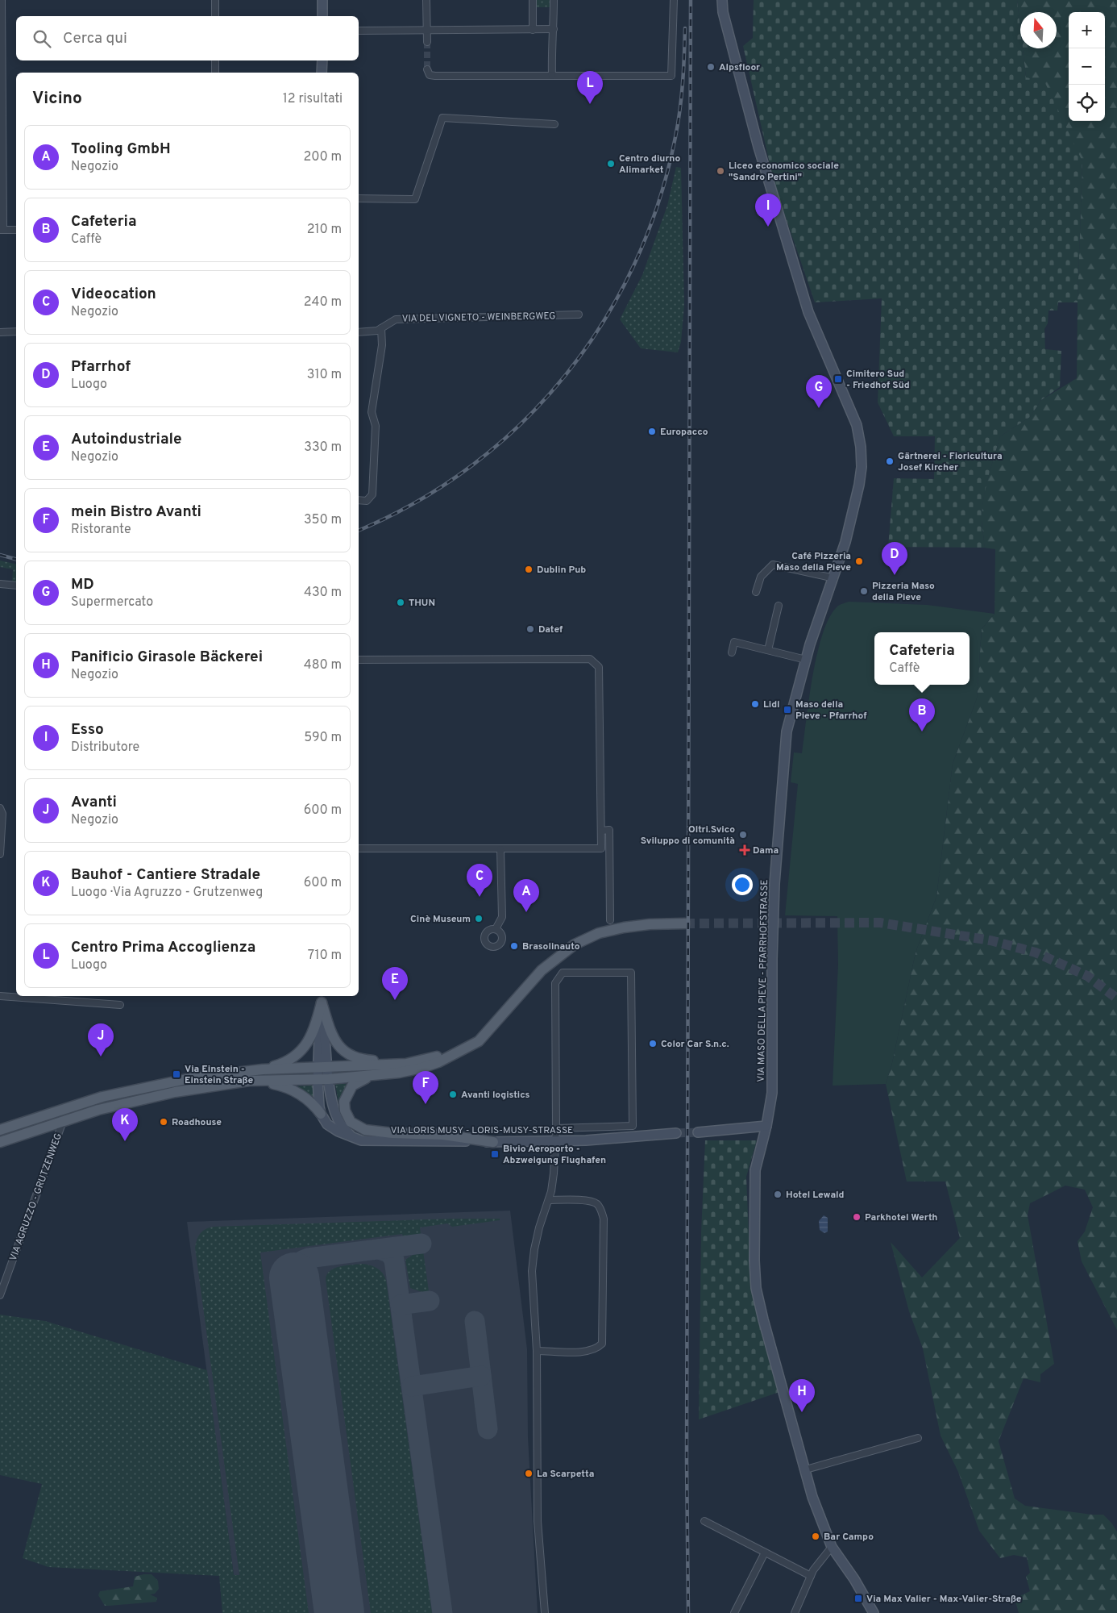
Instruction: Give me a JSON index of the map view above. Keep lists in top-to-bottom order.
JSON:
{
  "streets": {
    "street": [
      "VIA DEL VIGNETO - WEINBERGWEG",
      "VIA MASO DELLA PIEVE - PFARRHOFSTRASSE",
      "VIA LORIS MUSY - LORIS-MUSY-STRASSE",
      "VIA AGRUZZO - GRUTZENWEG"
    ]
  },
  "places": {
    "other": [
      "Alpsfloor",
      "Centro diurno Alimarket",
      "Liceo economico sociale \"Sandro Pertini\"",
      "Europacco",
      "Gärtnerei - Fioricultura Josef Kircher",
      "Café Pizzeria Maso della Pieve",
      "Dublin Pub",
      "Pizzeria Maso della Pieve",
      "THUN",
      "Datef",
      "Lidl",
      "Oltri.Svico Sviluppo di comunità",
      "Cinè Museum",
      "Brasolinauto",
      "Color Car S.n.c.",
      "Avanti logistics",
      "Roadhouse",
      "Hotel Lewald",
      "Parkhotel Werth",
      "La Scarpetta",
      "Bar Campo"
    ],
    "transit": [
      "Cimitero Sud - Friedhof Süd",
      "Maso della Pieve - Pfarrhof",
      "Via Einstein - Einstein Straße",
      "Bivio Aeroporto - Abzweigung Flughafen",
      "Via Max Valier - Max-Valier-Straße"
    ],
    "health": ["Dama"]
  },
  "north": "top",
  "page": {
    "map_buttons": ["+", "−"],
    "search": "Cerca qui",
    "pins": [
      "L",
      "I",
      "G",
      "D",
      "B",
      "C",
      "A",
      "E",
      "J",
      "F",
      "K",
      "H"
    ],
    "heading": ["Vicino", "12 risultati"],
    "list": [
      {
        "mark": "A",
        "name": "Tooling GmbH",
        "note": "Negozio",
        "value": "200 m"
      },
      {
        "mark": "B",
        "name": "Cafeteria",
        "note": "Caffè",
        "value": "210 m"
      },
      {
        "mark": "C",
        "name": "Videocation",
        "note": "Negozio",
        "value": "240 m"
      },
      {
        "mark": "D",
        "name": "Pfarrhof",
        "note": "Luogo",
        "value": "310 m"
      },
      {
        "mark": "E",
        "name": "Autoindustriale",
        "note": "Negozio",
        "value": "330 m"
      },
      {
        "mark": "F",
        "name": "mein Bistro Avanti",
        "note": "Ristorante",
        "value": "350 m"
      },
      {
        "mark": "G",
        "name": "MD",
        "note": "Supermercato",
        "value": "430 m"
      },
      {
        "mark": "H",
        "name": "Panificio Girasole Bäckerei",
        "note": "Negozio",
        "value": "480 m"
      },
      {
        "mark": "I",
        "name": "Esso",
        "note": "Distributore",
        "value": "590 m"
      },
      {
        "mark": "J",
        "name": "Avanti",
        "note": "Negozio",
        "value": "600 m"
      },
      {
        "mark": "K",
        "name": "Bauhof - Cantiere Stradale",
        "note": "Luogo · Via Agruzzo - Grutzenweg",
        "value": "600 m"
      },
      {
        "mark": "L",
        "name": "Centro Prima Accoglienza",
        "note": "Luogo",
        "value": "710 m"
      }
    ],
    "popup": ["Cafeteria", "Caffè"]
  }
}
